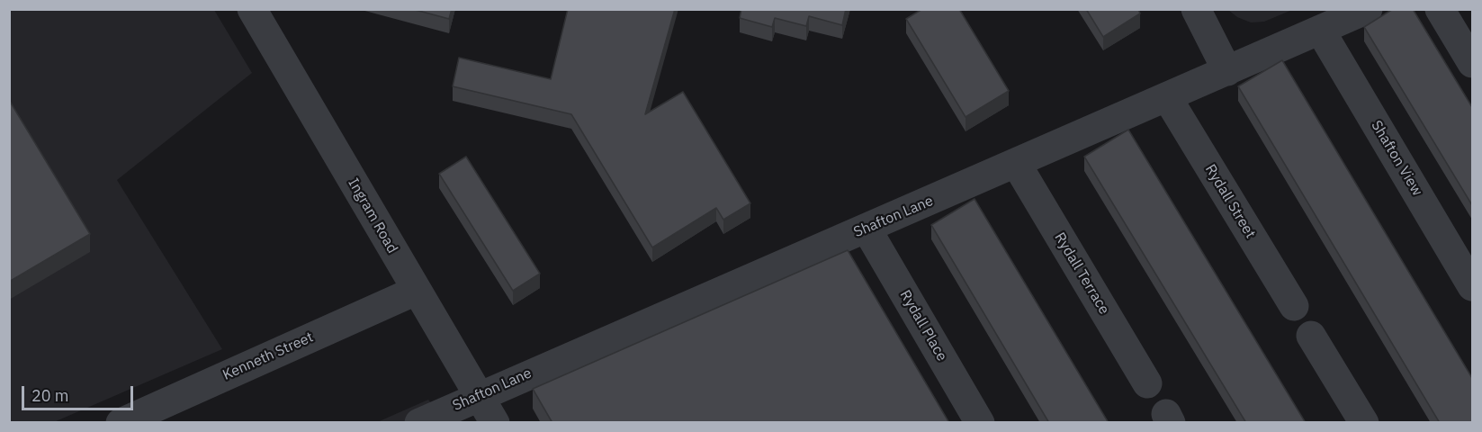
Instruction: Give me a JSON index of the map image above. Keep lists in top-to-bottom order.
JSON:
{
  "streets": {
    "street": [
      "Shafton View",
      "Rydall Street",
      "Ingram Road",
      "Shafton Lane",
      "Rydall Terrace",
      "Rydall Place",
      "Kenneth Street"
    ]
  },
  "crossings": [
    ["Shafton View", "Shafton Lane"],
    ["Rydall Street", "Shafton Lane"],
    ["Ingram Road", "Shafton Lane"],
    ["Ingram Road", "Kenneth Street"],
    ["Shafton Lane", "Rydall Terrace"],
    ["Shafton Lane", "Rydall Place"]
  ],
  "scale_bar": "20 m"
}
